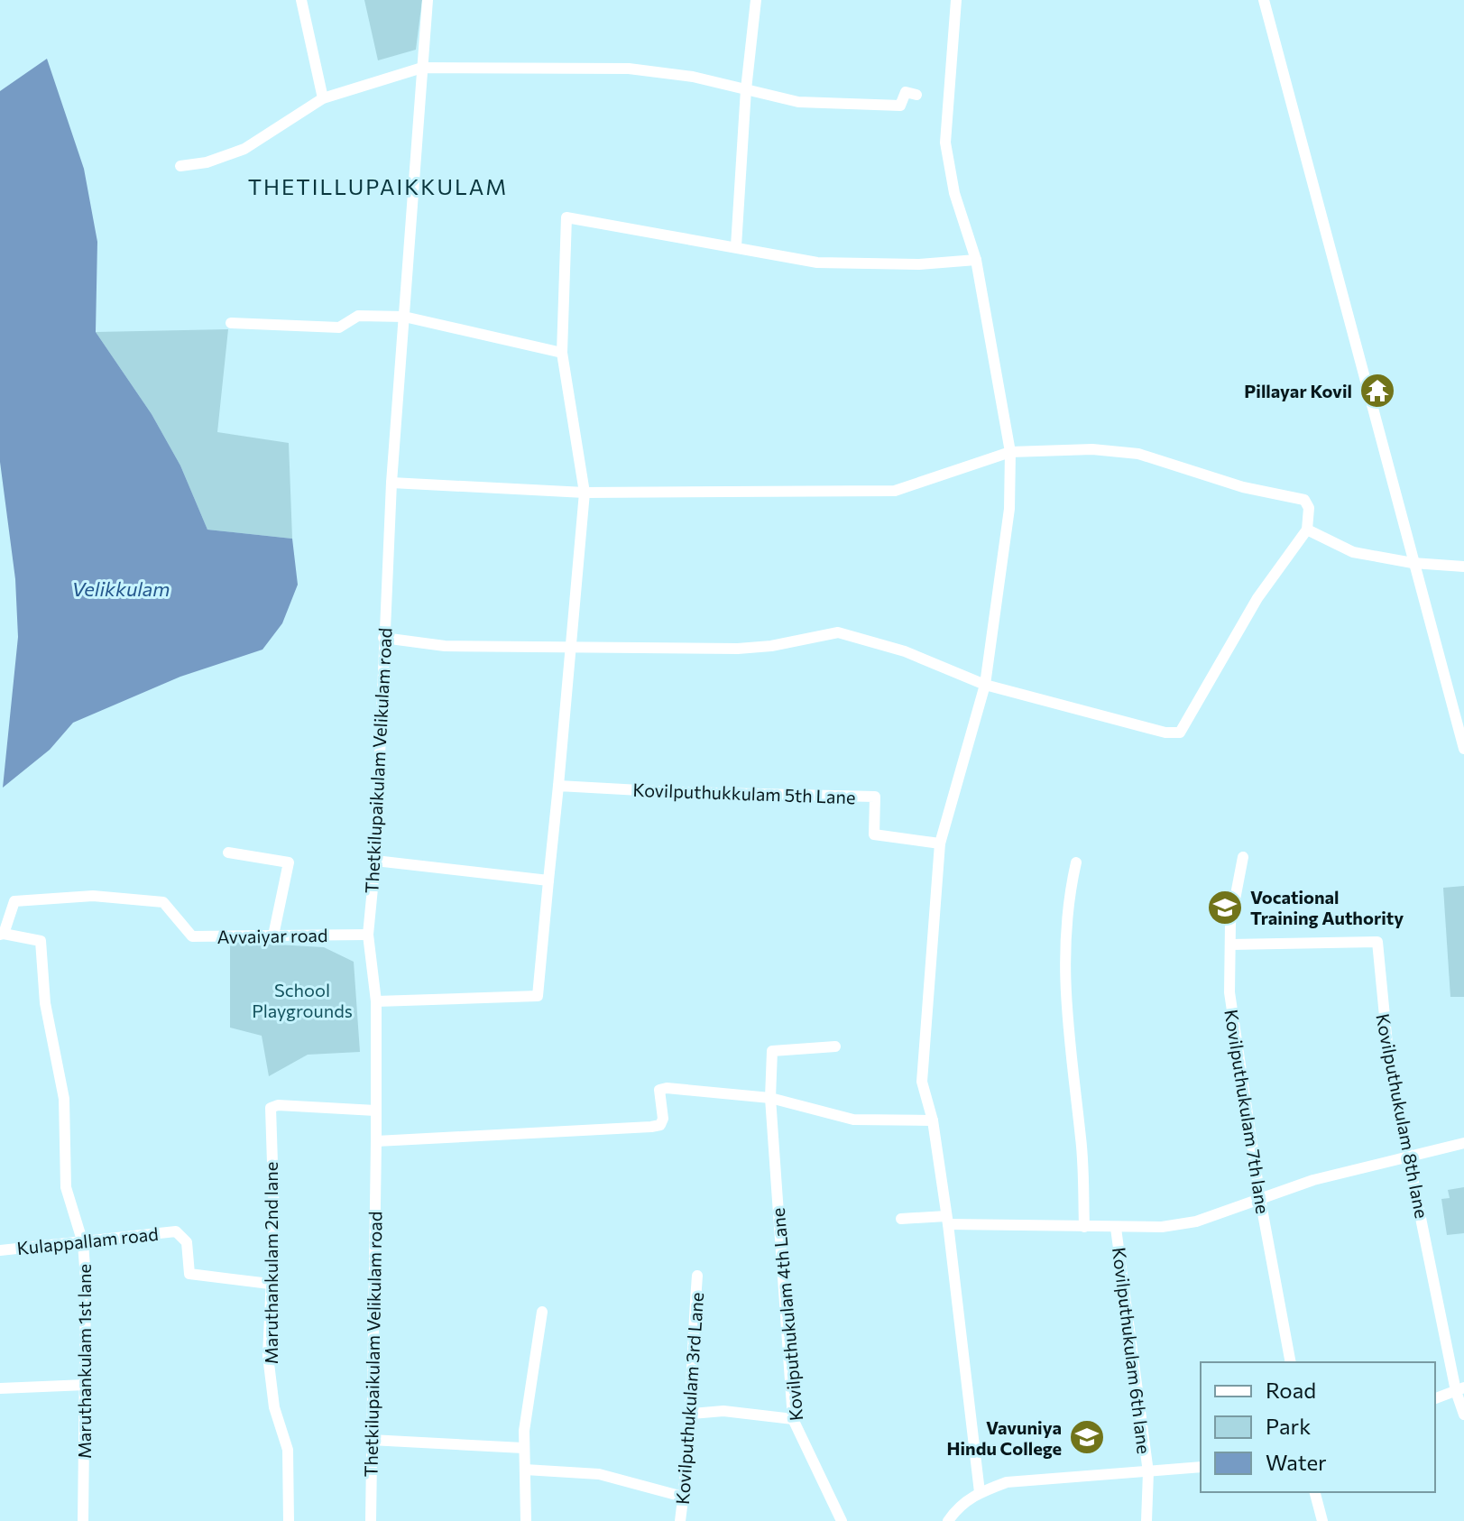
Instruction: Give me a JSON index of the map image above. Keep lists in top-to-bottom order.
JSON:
{
  "streets": {
    "street": [
      "Thetkilupaikulam Velikulam road",
      "Kovilputhukkulam 5th Lane",
      "Avvaiyar road",
      "Kovilputhukulam 7th lane",
      "Kovilputhukulam 8th lane",
      "Kulappallam road",
      "Maruthankulam 2nd lane",
      "Kovilputhukulam 4th Lane",
      "Kovilputhukulam 6th lane",
      "Maruthankulam 1st lane",
      "Kovilputhukulam 3rd Lane"
    ]
  },
  "crossings": [
    ["Thetkilupaikulam Velikulam road", "Avvaiyar road"],
    ["Thetkilupaikulam Velikulam road", "Maruthankulam 2nd lane"],
    ["Avvaiyar road", "Maruthankulam 1st lane"],
    ["Kovilputhukulam 7th lane", "Kovilputhukulam 8th lane"],
    ["Kulappallam road", "Maruthankulam 2nd lane"],
    ["Kulappallam road", "Maruthankulam 1st lane"]
  ],
  "districts": ["THETILLUPAIKKULAM"],
  "water": ["Velikkulam"],
  "parks": ["School Playgrounds"],
  "places": {
    "temple": ["Pillayar Kovil"],
    "school or university": ["Vocational Training Authority", "Vavuniya Hindu College"]
  },
  "legend": ["Road", "Park", "Water"]
}
